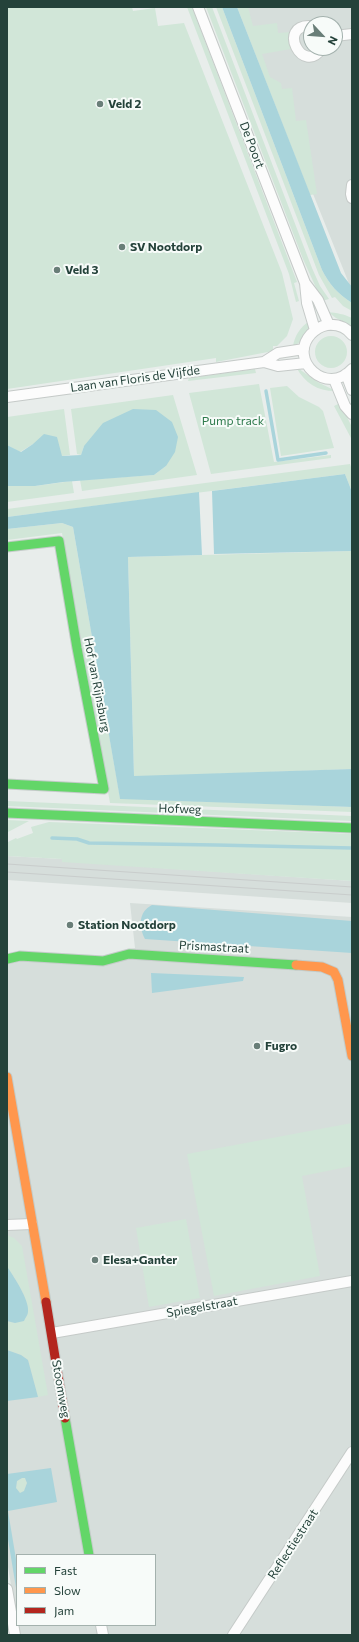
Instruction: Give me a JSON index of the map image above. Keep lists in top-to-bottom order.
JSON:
{
  "streets": {
    "street": [
      "De Poort",
      "Laan van Floris de Vijfde",
      "Hof van Rijnsburg",
      "Hofweg",
      "Prismastraat",
      "Spiegelstraat",
      "Stoomweg",
      "Reflectiestraat"
    ]
  },
  "crossings": [
    ["Spiegelstraat", "Stoomweg"]
  ],
  "parks": ["Pump track"],
  "places": [
    "Veld 2",
    "SV Nootdorp",
    "Veld 3",
    "Station Nootdorp",
    "Fugro",
    "Elesa+Ganter"
  ],
  "legend": ["Fast", "Slow", "Jam"],
  "north": "bottom right"
}
